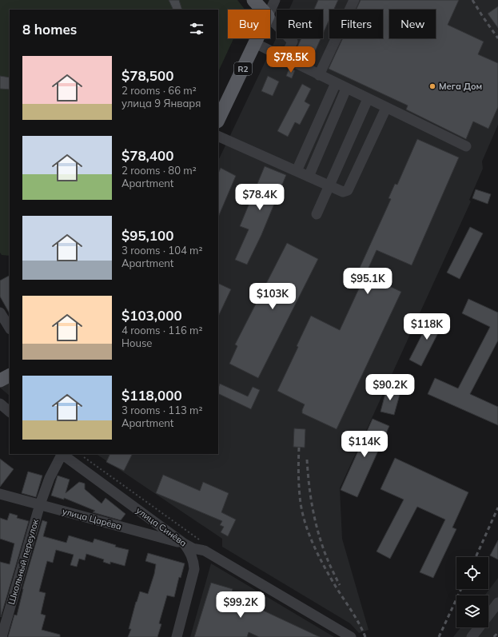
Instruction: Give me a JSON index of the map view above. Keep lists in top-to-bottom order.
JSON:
{
  "streets": {
    "main road": ["R2"],
    "street": ["улица Царёва", "улица Синёва", "Школьный переулок"]
  },
  "crossings": [
    ["улица Царёва", "улица Синёва"],
    ["улица Царёва", "Школьный переулок"]
  ],
  "places": ["Мега Дом"],
  "page": {
    "chip": [
      "Buy",
      "Rent",
      "Filters",
      "New"
    ],
    "heading": "8 homes",
    "price": [
      "$78.5K",
      "$78.4K",
      "$95.1K",
      "$103K",
      "$118K",
      "$90.2K",
      "$114K",
      "$99.2K"
    ],
    "list": [
      {
        "name": "$78,500",
        "note": "2 rooms · 66 m² · улица 9 Января"
      },
      {
        "name": "$78,400",
        "note": "2 rooms · 80 m² · Apartment"
      },
      {
        "name": "$95,100",
        "note": "3 rooms · 104 m² · Apartment"
      },
      {
        "name": "$103,000",
        "note": "4 rooms · 116 m² · House"
      },
      {
        "name": "$118,000",
        "note": "3 rooms · 113 m² · Apartment"
      }
    ]
  }
}
